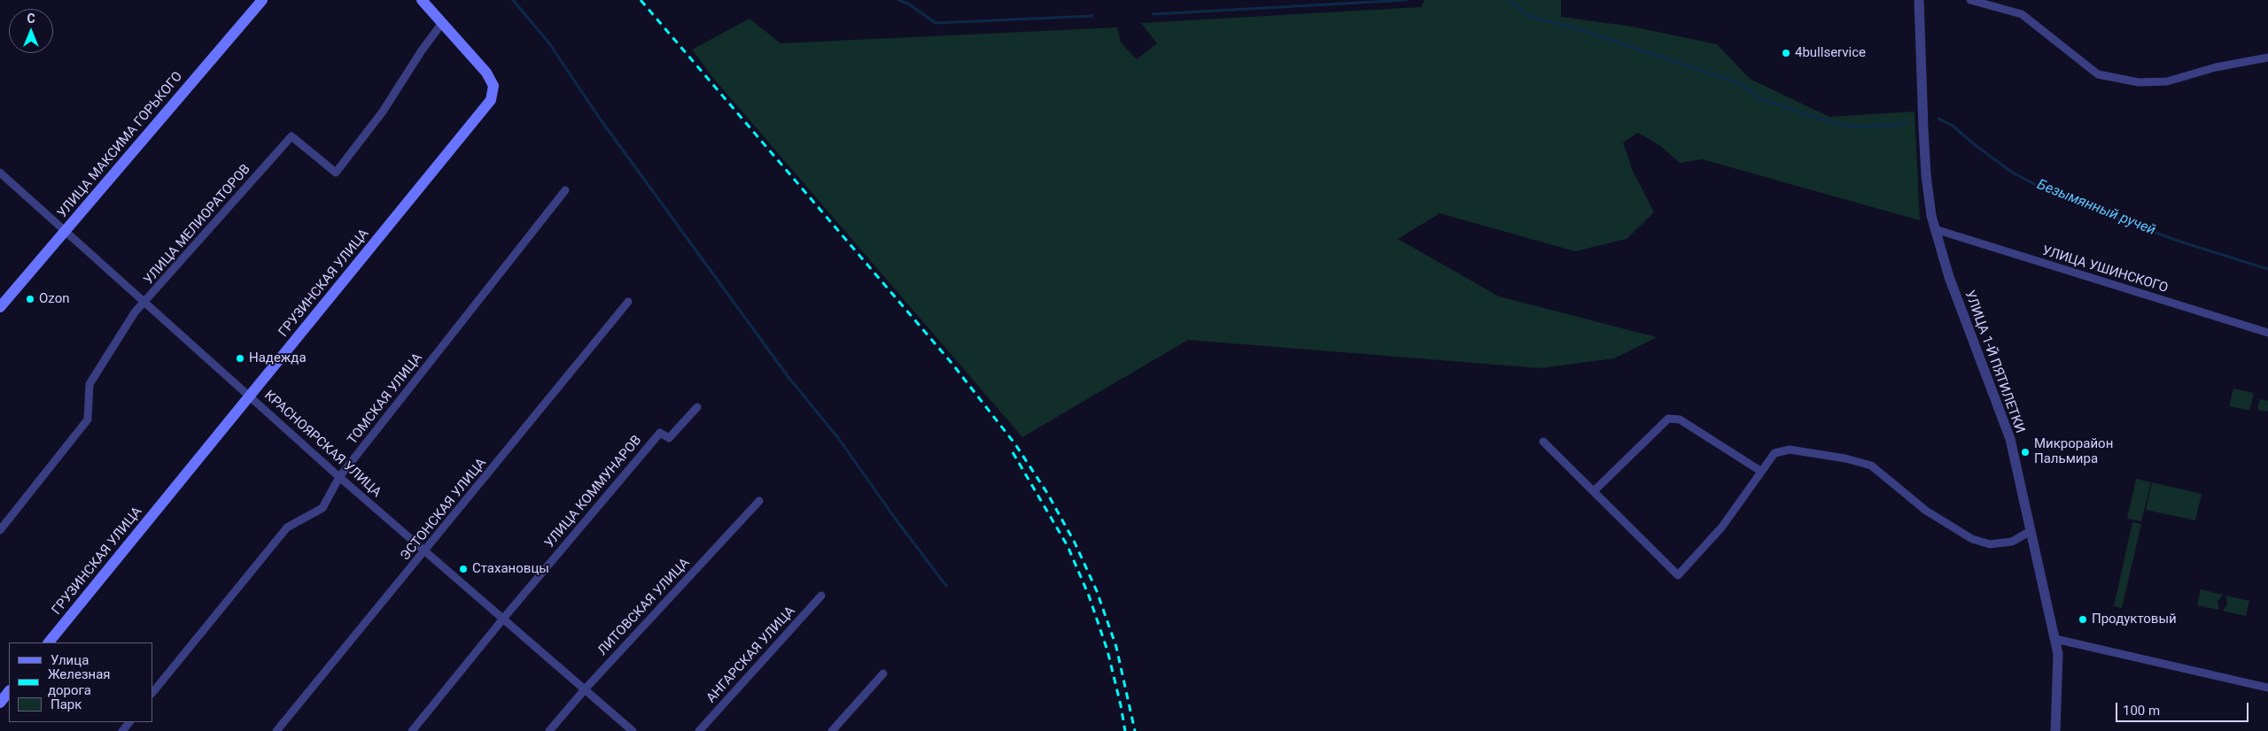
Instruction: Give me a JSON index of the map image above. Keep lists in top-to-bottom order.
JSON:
{
  "streets": {
    "main road": ["УЛИЦА МАКСИМА ГОРЬКОГО", "ГРУЗИНСКАЯ УЛИЦА"],
    "street": [
      "УЛИЦА МЕЛИОРАТОРОВ",
      "УЛИЦА УШИНСКОГО",
      "УЛИЦА 1-Й ПЯТИЛЕТКИ",
      "ТОМСКАЯ УЛИЦА",
      "КРАСНОЯРСКАЯ УЛИЦА",
      "УЛИЦА КОММУНАРОВ",
      "ЭСТОНСКАЯ УЛИЦА",
      "ЛИТОВСКАЯ УЛИЦА",
      "АНГАРСКАЯ УЛИЦА"
    ]
  },
  "crossings": [
    ["УЛИЦА МАКСИМА ГОРЬКОГО", "КРАСНОЯРСКАЯ УЛИЦА"],
    ["УЛИЦА МЕЛИОРАТОРОВ", "ГРУЗИНСКАЯ УЛИЦА"],
    ["УЛИЦА МЕЛИОРАТОРОВ", "КРАСНОЯРСКАЯ УЛИЦА"],
    ["УЛИЦА УШИНСКОГО", "УЛИЦА 1-Й ПЯТИЛЕТКИ"],
    ["ГРУЗИНСКАЯ УЛИЦА", "КРАСНОЯРСКАЯ УЛИЦА"],
    ["ТОМСКАЯ УЛИЦА", "КРАСНОЯРСКАЯ УЛИЦА"],
    ["КРАСНОЯРСКАЯ УЛИЦА", "УЛИЦА КОММУНАРОВ"],
    ["КРАСНОЯРСКАЯ УЛИЦА", "ЭСТОНСКАЯ УЛИЦА"],
    ["КРАСНОЯРСКАЯ УЛИЦА", "ЛИТОВСКАЯ УЛИЦА"]
  ],
  "water": ["Безымянный ручей"],
  "places": [
    "4bullservice",
    "Ozon",
    "Надежда",
    "Микрорайон Пальмира",
    "Стахановцы",
    "Продуктовый"
  ],
  "legend": ["Улица", "Железная дорога", "Парк"],
  "scale_bar": "100 m",
  "north": "top"
}
